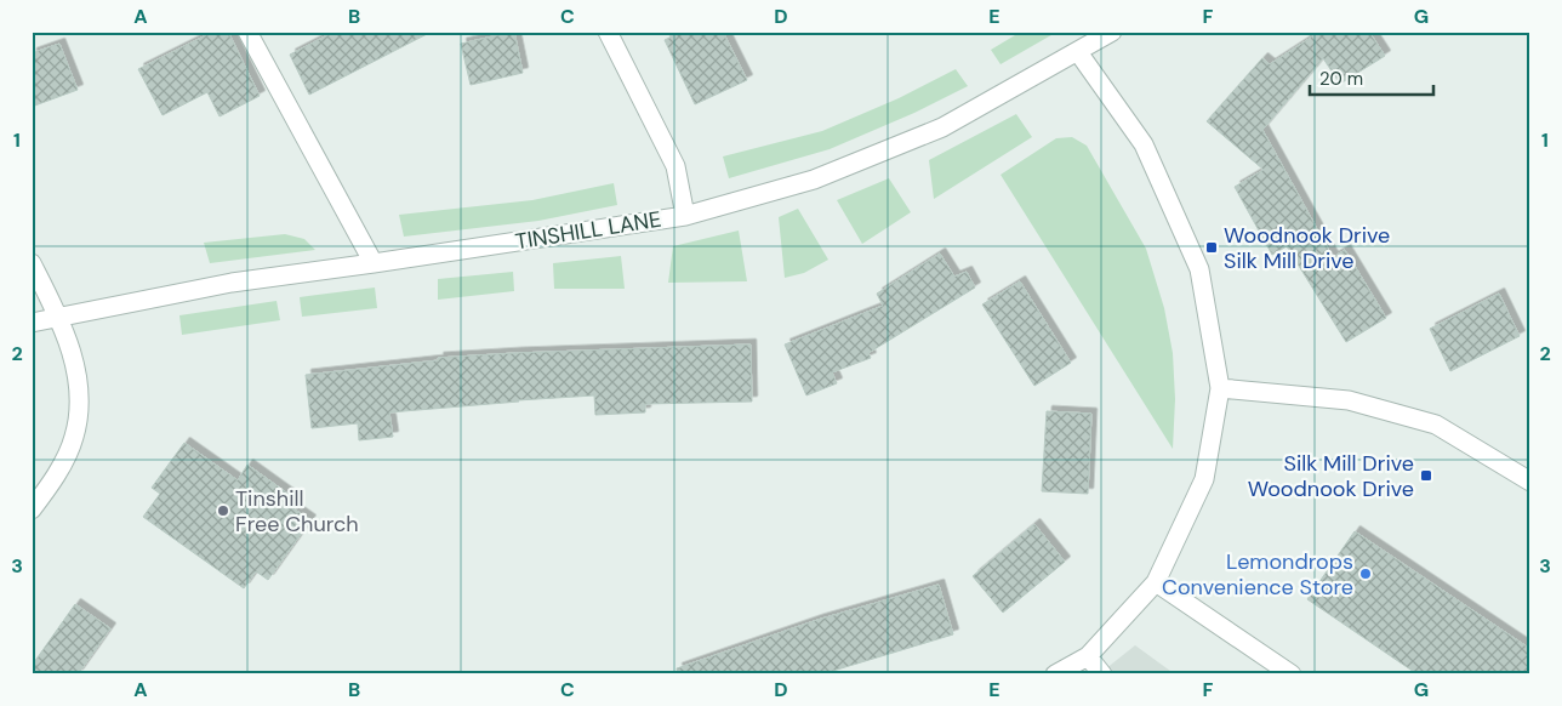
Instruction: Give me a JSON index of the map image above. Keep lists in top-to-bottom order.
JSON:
{
  "streets": {
    "street": ["TINSHILL LANE"]
  },
  "places": {
    "transit": ["Woodnook Drive Silk Mill Drive", "Silk Mill Drive Woodnook Drive"],
    "other": ["Tinshill Free Church", "Lemondrops Convenience Store"]
  },
  "scale_bar": "20 m",
  "grid": {
    "columns": [
      "A",
      "B",
      "C",
      "D",
      "E",
      "F",
      "G"
    ],
    "rows": ["1", "2", "3"]
  }
}
